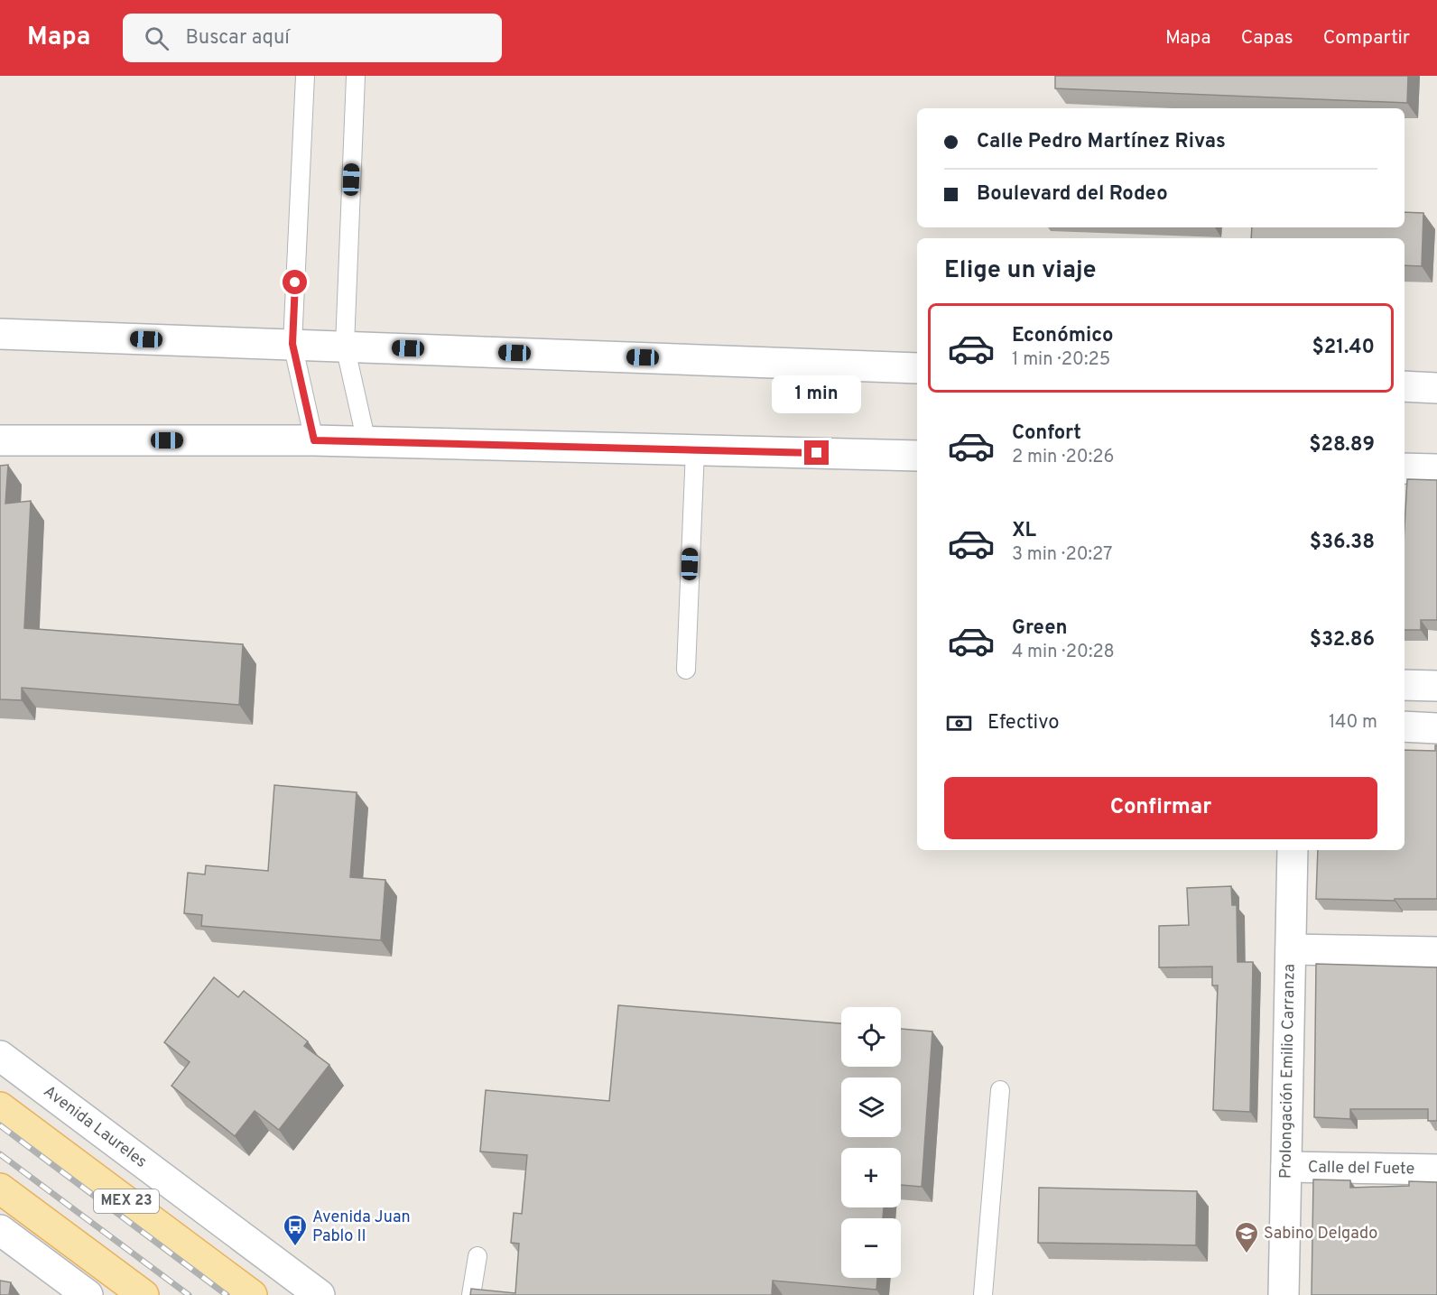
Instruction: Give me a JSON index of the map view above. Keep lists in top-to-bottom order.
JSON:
{
  "streets": {
    "main road": ["MEX 23"],
    "street": ["Prolongación Emilio Carranza", "Avenida Laureles", "Calle del Fuete"]
  },
  "crossings": [
    ["Prolongación Emilio Carranza", "Calle del Fuete"]
  ],
  "places": {
    "bus stop": ["Avenida Juan Pablo II"],
    "school or university": ["Sabino Delgado"]
  },
  "page": {
    "header": "Mapa",
    "search": "Buscar aquí",
    "nav": ["Mapa", "Capas", "Compartir"],
    "banner": ["Calle Pedro Martínez Rivas", "Boulevard del Rodeo"],
    "heading": "Elige un viaje",
    "list": [
      {
        "name": "Económico",
        "note": "1 min · 20:25",
        "value": "$21.40"
      },
      {
        "name": "Confort",
        "note": "2 min · 20:26",
        "value": "$28.89"
      },
      {
        "name": "XL",
        "note": "3 min · 20:27",
        "value": "$36.38"
      },
      {
        "name": "Green",
        "note": "4 min · 20:28",
        "value": "$32.86"
      }
    ],
    "bubble": "1 min",
    "pay": ["Efectivo", "140 m"],
    "buttons": "Confirmar",
    "map_buttons": ["+", "−"]
  }
}
